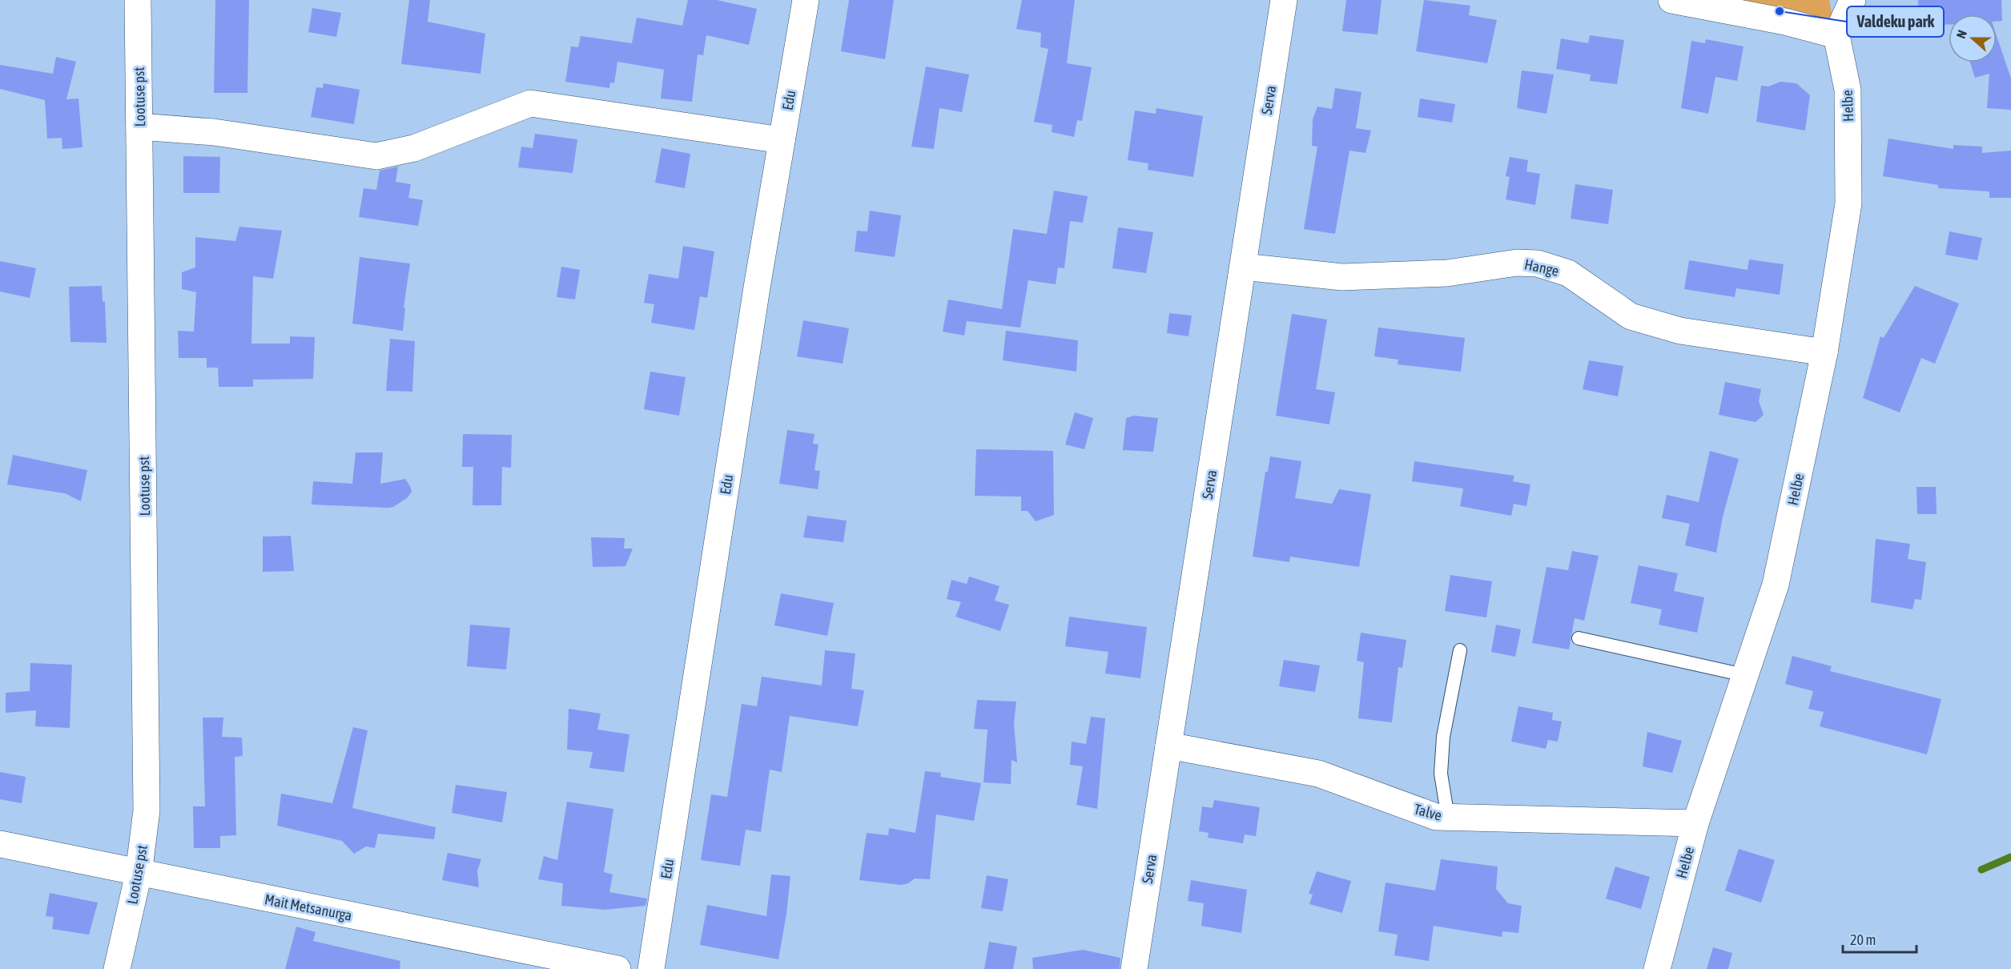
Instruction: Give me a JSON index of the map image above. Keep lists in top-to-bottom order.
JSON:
{
  "streets": {
    "street": [
      "Lootuse pst",
      "Edu",
      "Serva",
      "Helbe",
      "Hange",
      "Talve",
      "Mait Metsanurga"
    ]
  },
  "crossings": [
    ["Lootuse pst", "Mait Metsanurga"],
    ["Serva", "Hange"],
    ["Serva", "Talve"],
    ["Helbe", "Hange"],
    ["Helbe", "Talve"]
  ],
  "places": ["Valdeku park"],
  "scale_bar": "20 m",
  "north": "left"
}
